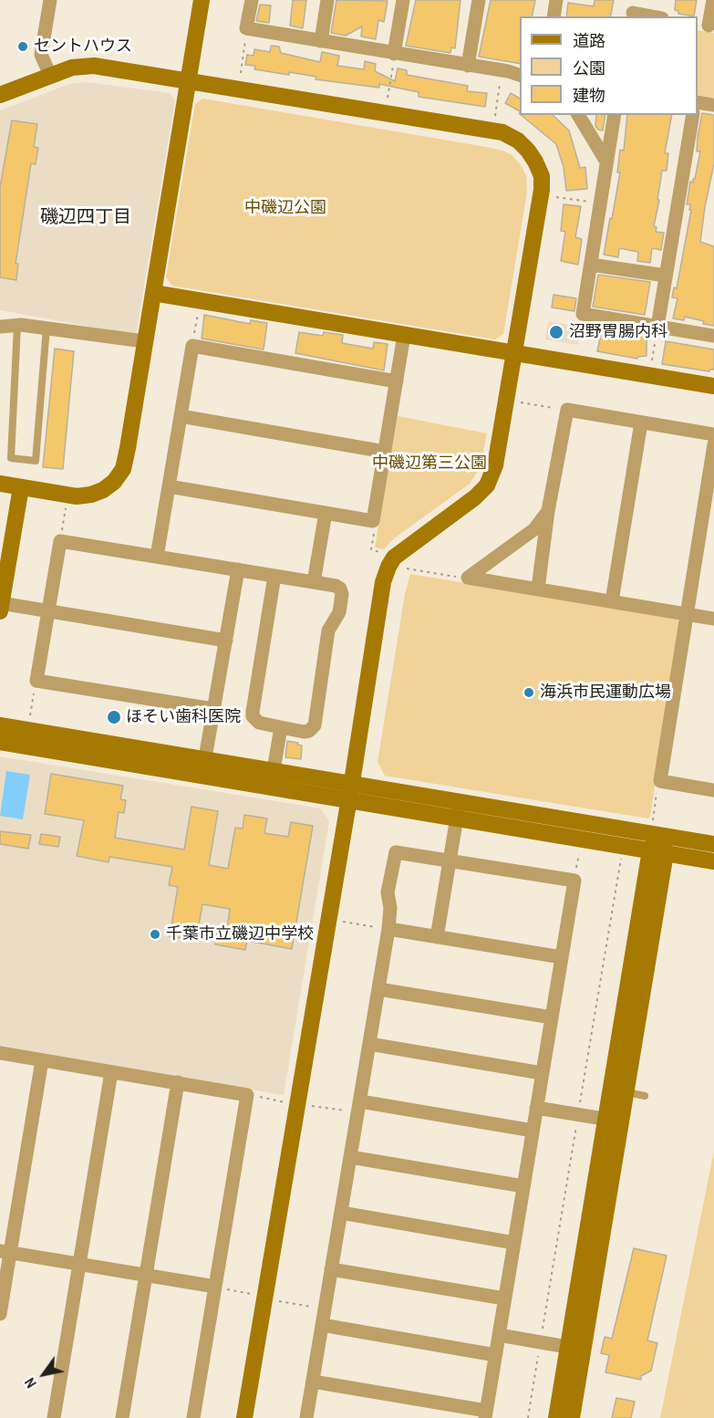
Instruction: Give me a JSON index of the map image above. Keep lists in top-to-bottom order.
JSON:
{
  "districts": ["磯辺四丁目"],
  "parks": ["中磯辺公園", "中磯辺第三公園"],
  "places": [
    "セントハウス",
    "沼野胃腸内科",
    "海浜市民運動広場",
    "ほそい歯科医院",
    "千葉市立磯辺中学校"
  ],
  "legend": ["道路", "公園", "建物"],
  "north": "bottom left"
}
